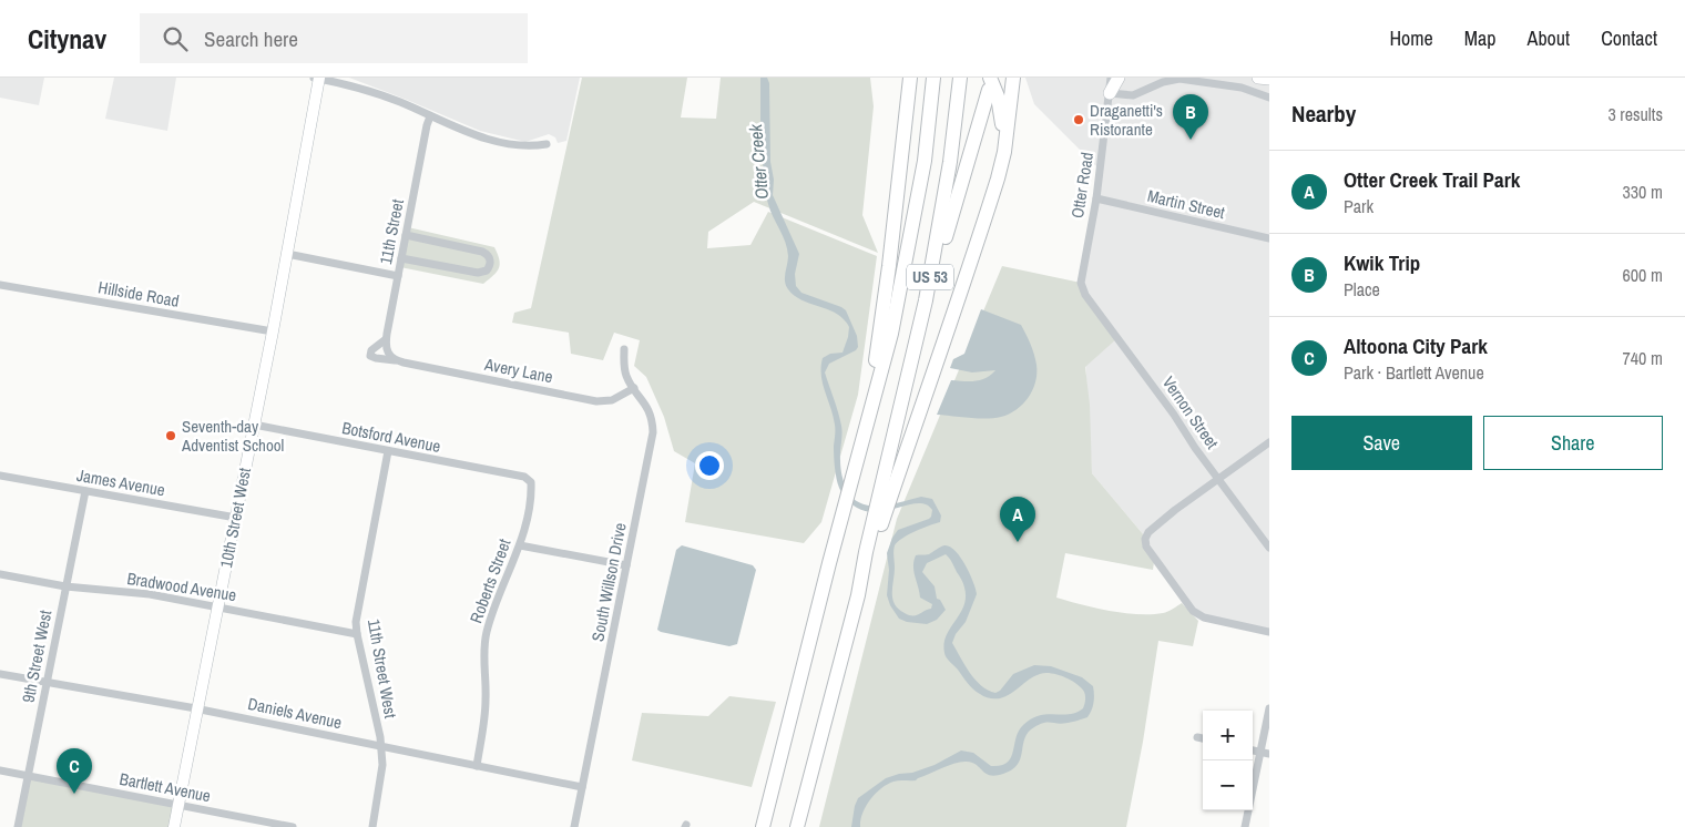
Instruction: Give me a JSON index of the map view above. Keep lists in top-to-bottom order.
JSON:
{
  "streets": {
    "highway": ["US 53"],
    "street": [
      "Otter Road",
      "Martin Street",
      "11th Street",
      "Hillside Road",
      "Avery Lane",
      "Vernon Street",
      "Botsford Avenue",
      "James Avenue",
      "10th Street West",
      "Roberts Street",
      "South Willson Drive",
      "Bradwood Avenue",
      "9th Street West",
      "11th Street West",
      "Daniels Avenue",
      "Bartlett Avenue"
    ]
  },
  "crossings": [
    ["Otter Road", "Martin Street"],
    ["Otter Road", "Vernon Street"],
    ["11th Street", "Avery Lane"],
    ["Hillside Road", "10th Street West"],
    ["Avery Lane", "South Willson Drive"],
    ["Botsford Avenue", "10th Street West"],
    ["Botsford Avenue", "Roberts Street"],
    ["Botsford Avenue", "11th Street West"],
    ["James Avenue", "10th Street West"],
    ["James Avenue", "9th Street West"],
    ["10th Street West", "Bradwood Avenue"],
    ["10th Street West", "Daniels Avenue"],
    ["10th Street West", "Bartlett Avenue"],
    ["Roberts Street", "Daniels Avenue"],
    ["South Willson Drive", "Daniels Avenue"],
    ["Bradwood Avenue", "9th Street West"],
    ["Bradwood Avenue", "11th Street West"],
    ["9th Street West", "Daniels Avenue"],
    ["9th Street West", "Bartlett Avenue"],
    ["11th Street West", "Daniels Avenue"]
  ],
  "water": ["Otter Creek"],
  "places": ["Draganetti's Ristorante", "Seventh-day Adventist School"],
  "page": {
    "header": "Citynav",
    "search": "Search here",
    "nav": [
      "Home",
      "Map",
      "About",
      "Contact"
    ],
    "heading": ["Nearby", "3 results"],
    "pins": ["B", "A", "C"],
    "list": [
      {
        "mark": "A",
        "name": "Otter Creek Trail Park",
        "note": "Park",
        "value": "330 m"
      },
      {
        "mark": "B",
        "name": "Kwik Trip",
        "note": "Place",
        "value": "600 m"
      },
      {
        "mark": "C",
        "name": "Altoona City Park",
        "note": "Park · Bartlett Avenue",
        "value": "740 m"
      }
    ],
    "buttons": ["Save", "Share"],
    "map_buttons": ["+", "−"]
  }
}
